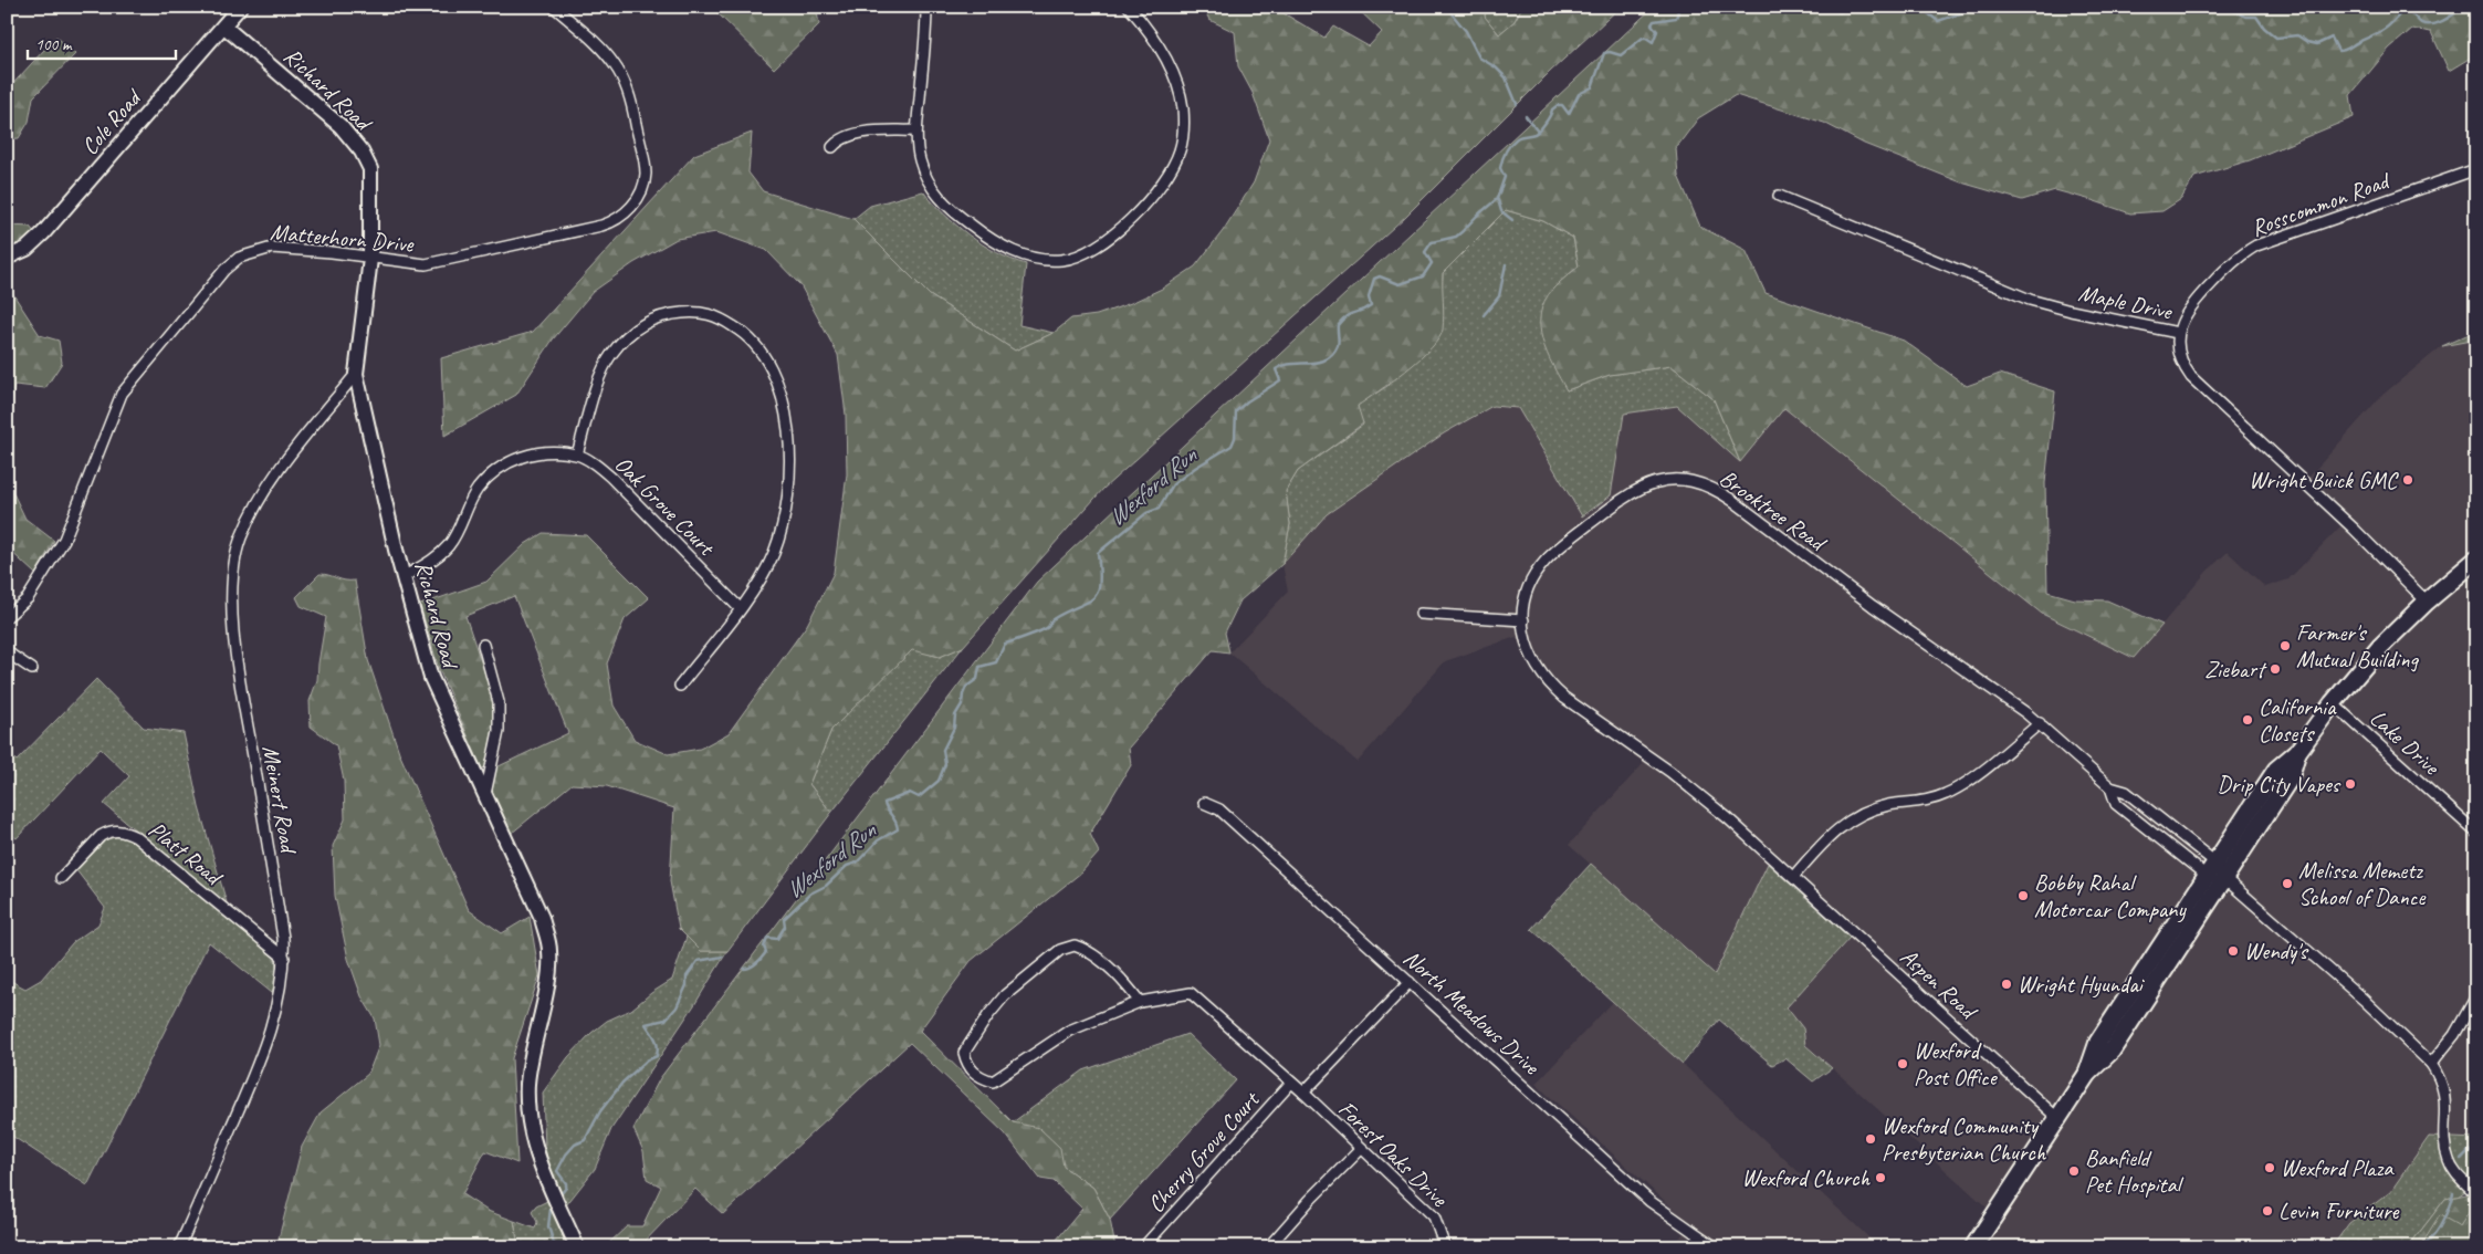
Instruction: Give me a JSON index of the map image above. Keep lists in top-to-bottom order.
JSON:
{
  "streets": {
    "street": [
      "Richard Road",
      "Cole Road",
      "Rosscommon Road",
      "Matterhorn Drive",
      "Maple Drive",
      "Oak Grove Court",
      "Brooktree Road",
      "Lake Drive",
      "Meinert Road",
      "Platt Road",
      "Aspen Road",
      "North Meadows Drive",
      "Cherry Grove Court",
      "Forest Oaks Drive"
    ]
  },
  "crossings": [
    ["Richard Road", "Cole Road"],
    ["Richard Road", "Matterhorn Drive"],
    ["Richard Road", "Meinert Road"],
    ["Rosscommon Road", "Maple Drive"],
    ["Brooktree Road", "Aspen Road"],
    ["Meinert Road", "Platt Road"],
    ["Cherry Grove Court", "Forest Oaks Drive"]
  ],
  "water": ["Wexford Run"],
  "places": [
    "Wright Buick GMC",
    "Farmer's Mutual Building",
    "Ziebart",
    "California Closets",
    "Drip City Vapes",
    "Melissa Memetz School of Dance",
    "Bobby Rahal Motorcar Company",
    "Wendy's",
    "Wright Hyundai",
    "Wexford Post Office",
    "Wexford Community Presbyterian Church",
    "Wexford Plaza",
    "Banfield Pet Hospital",
    "Wexford Church",
    "Levin Furniture"
  ],
  "scale_bar": "100 m"
}
